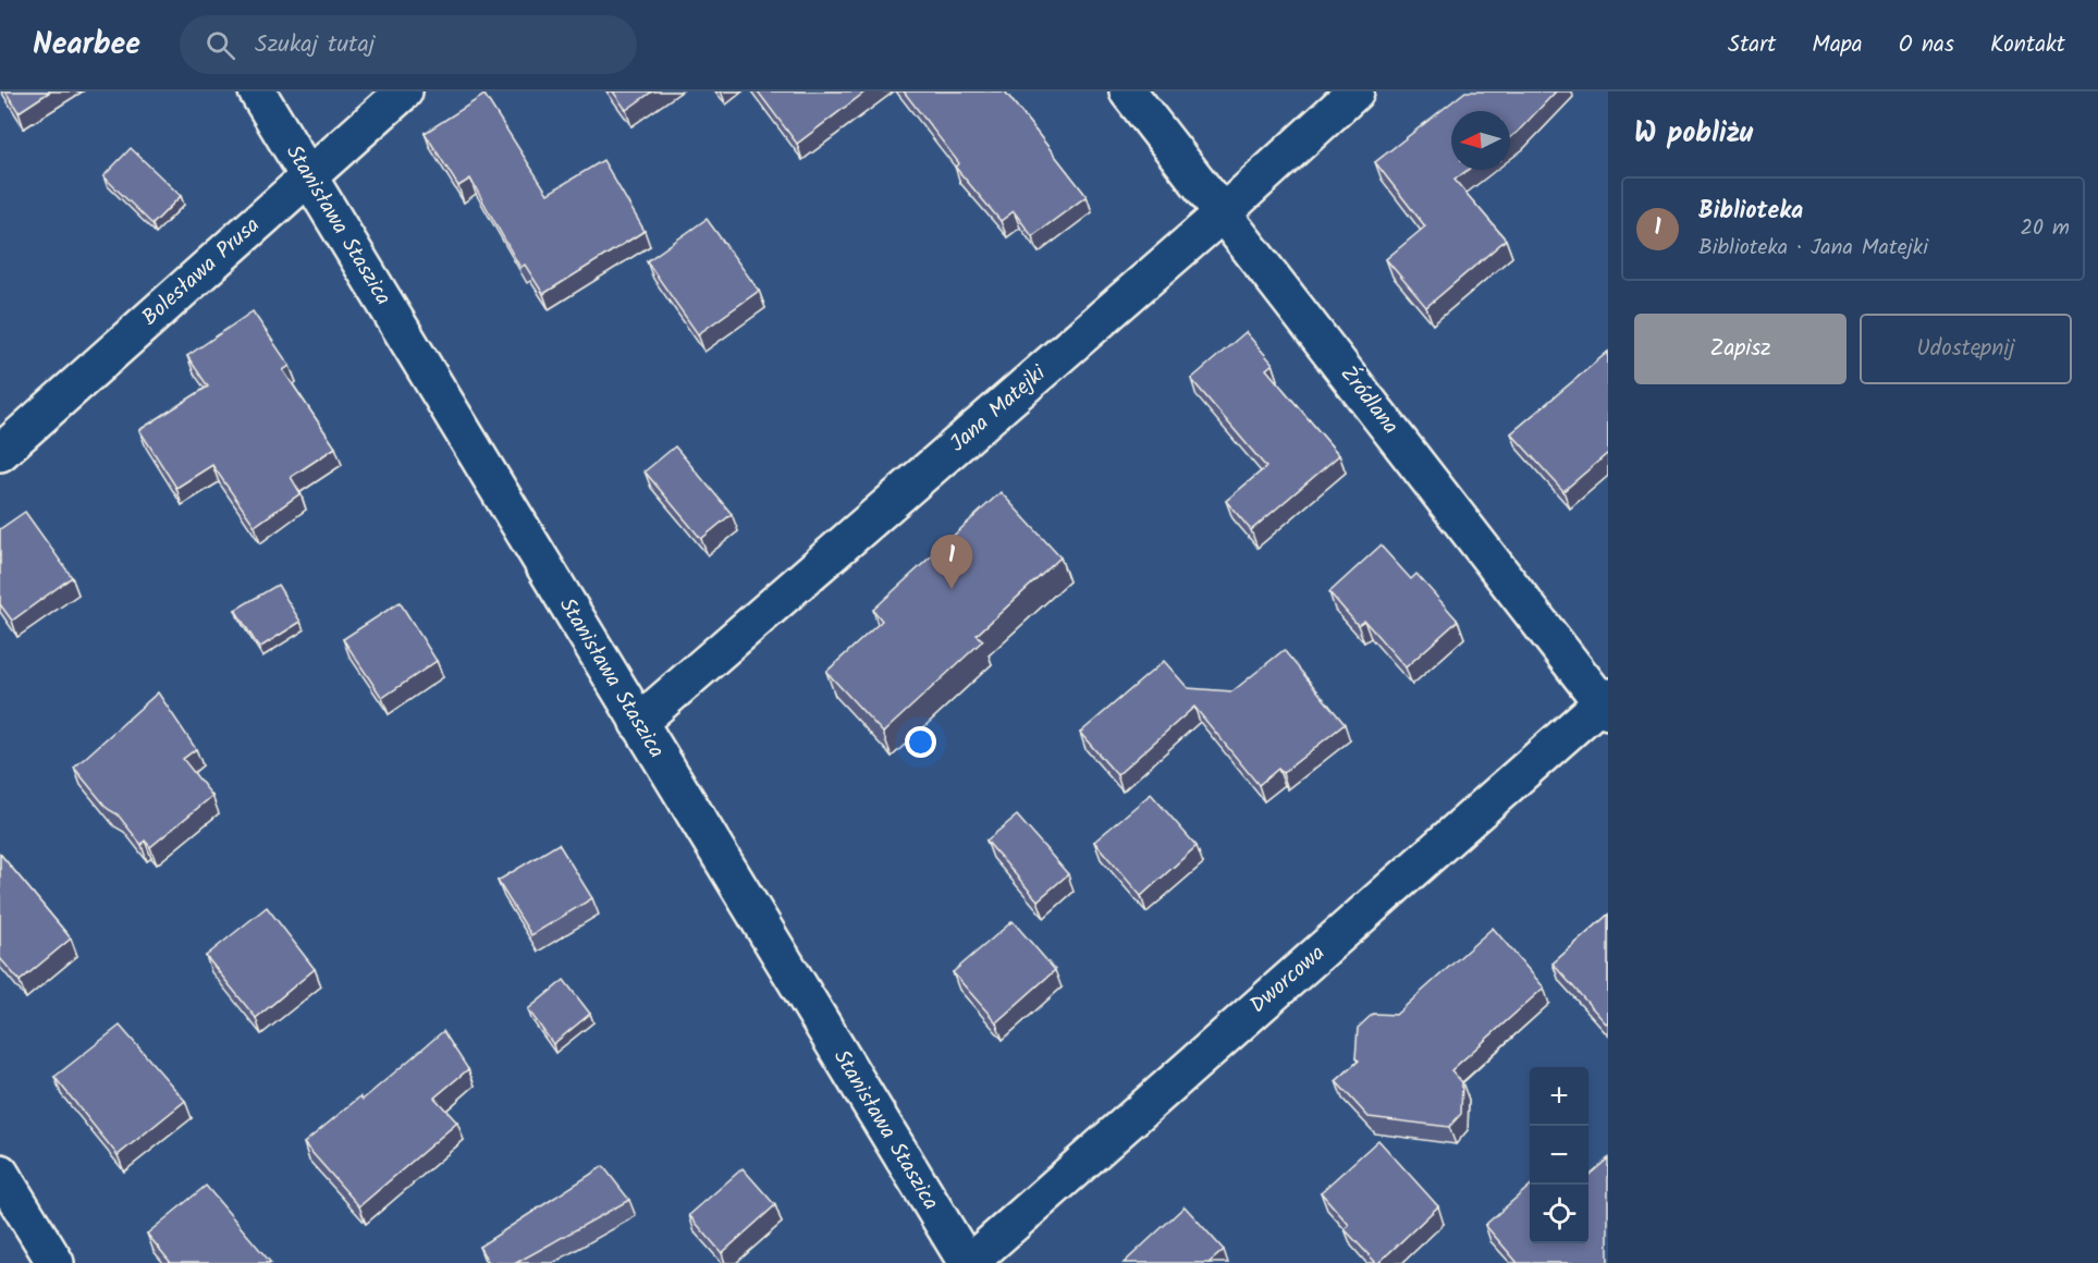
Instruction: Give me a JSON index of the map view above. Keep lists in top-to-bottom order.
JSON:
{
  "streets": {
    "street": [
      "Stanisława Staszica",
      "Bolesława Prusa",
      "Źródlana",
      "Jana Matejki",
      "Dworcowa"
    ]
  },
  "crossings": [
    ["Stanisława Staszica", "Bolesława Prusa"],
    ["Stanisława Staszica", "Jana Matejki"],
    ["Stanisława Staszica", "Dworcowa"],
    ["Źródlana", "Jana Matejki"],
    ["Źródlana", "Dworcowa"]
  ],
  "north": "left",
  "page": {
    "header": "Nearbee",
    "search": "Szukaj tutaj",
    "nav": [
      "Start",
      "Mapa",
      "O nas",
      "Kontakt"
    ],
    "heading": "W pobliżu",
    "list": [
      {
        "mark": "1",
        "name": "Biblioteka",
        "note": "Biblioteka · Jana Matejki",
        "value": "20 m"
      }
    ],
    "buttons": ["Zapisz", "Udostępnij"],
    "pins": "1",
    "map_buttons": ["+", "−"]
  }
}
